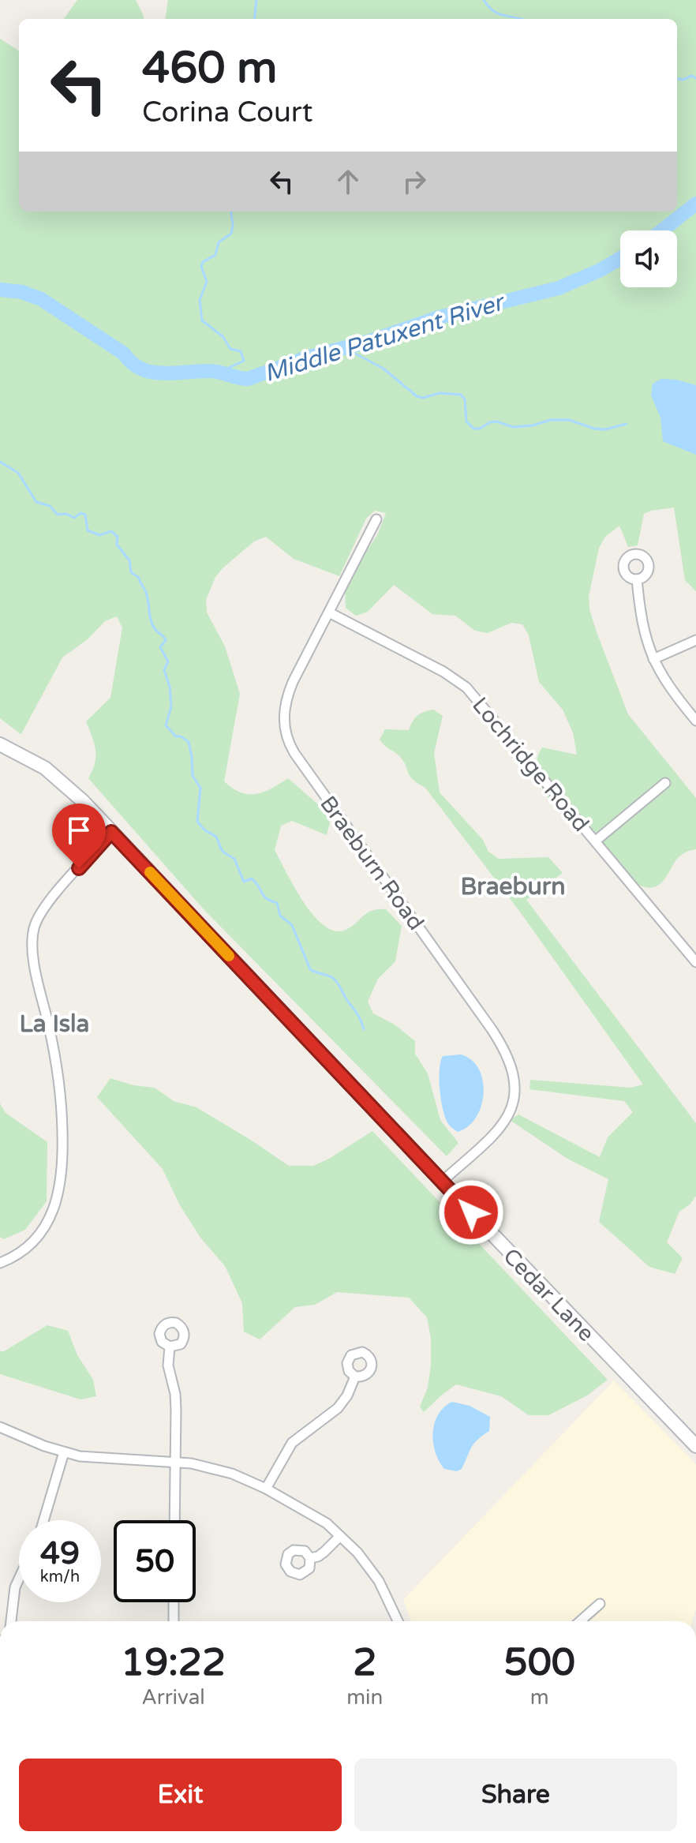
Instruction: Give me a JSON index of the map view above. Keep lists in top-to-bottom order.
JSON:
{
  "streets": {
    "main road": ["Cedar Lane"],
    "street": ["Lochridge Road", "Braeburn Road"]
  },
  "crossings": [
    ["Lochridge Road", "Braeburn Road"],
    ["Braeburn Road", "Cedar Lane"]
  ],
  "districts": ["Braeburn", "La Isla"],
  "water": ["Middle Patuxent River"],
  "page": {
    "turn": ["460 m", "Corina Court"],
    "speed": "49 km/h",
    "limit": "50",
    "eta": [
      "19:22",
      "Arrival",
      "2",
      "min",
      "500",
      "m"
    ],
    "buttons": ["Exit", "Share"]
  }
}
